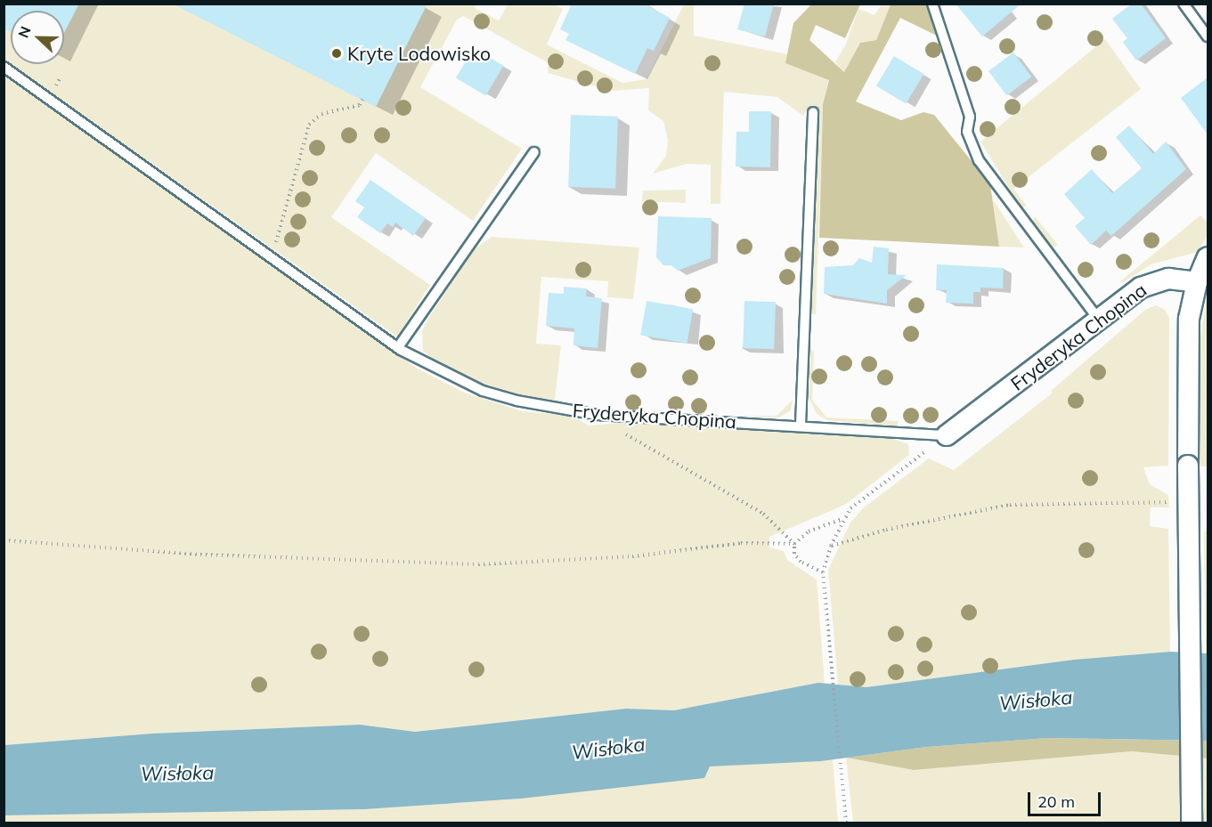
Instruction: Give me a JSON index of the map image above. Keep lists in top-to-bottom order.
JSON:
{
  "streets": {
    "street": ["Fryderyka Chopina"]
  },
  "water": ["Wisłoka"],
  "places": ["Kryte Lodowisko"],
  "scale_bar": "20 m",
  "north": "left"
}
